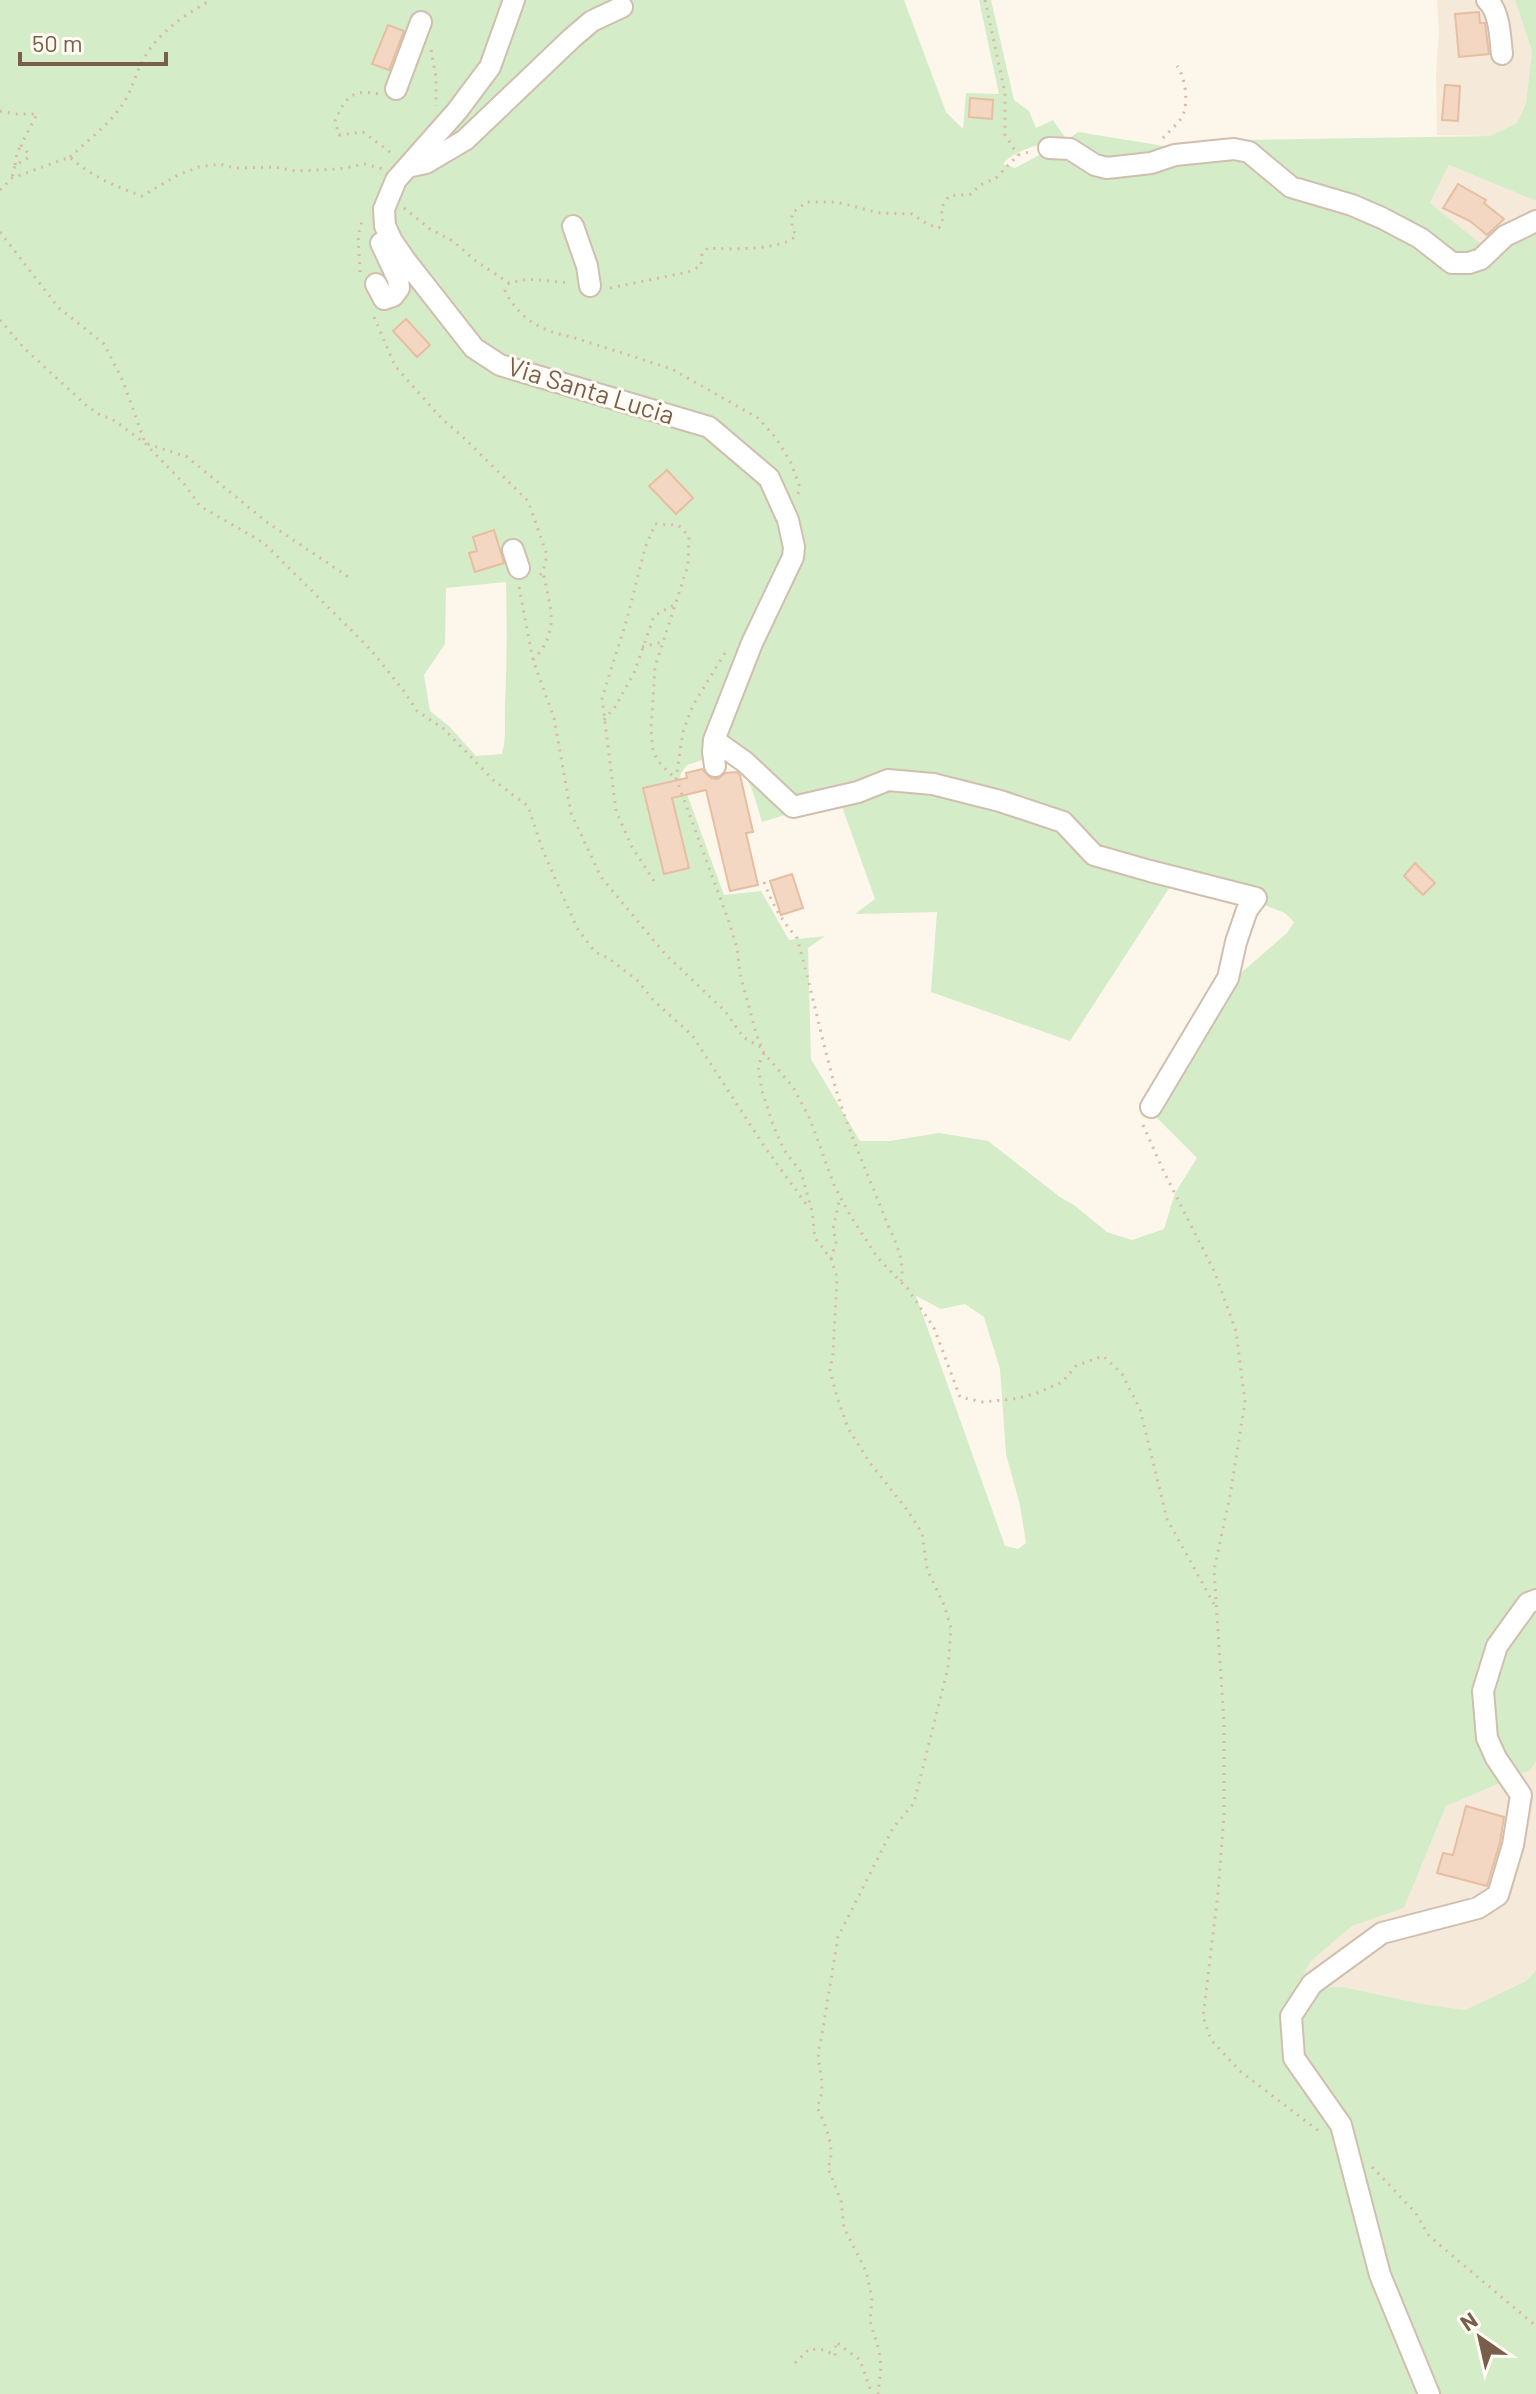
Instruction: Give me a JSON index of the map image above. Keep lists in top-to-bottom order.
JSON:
{
  "streets": {
    "street": ["Via Santa Lucia"]
  },
  "scale_bar": "50 m",
  "north": "top left"
}
